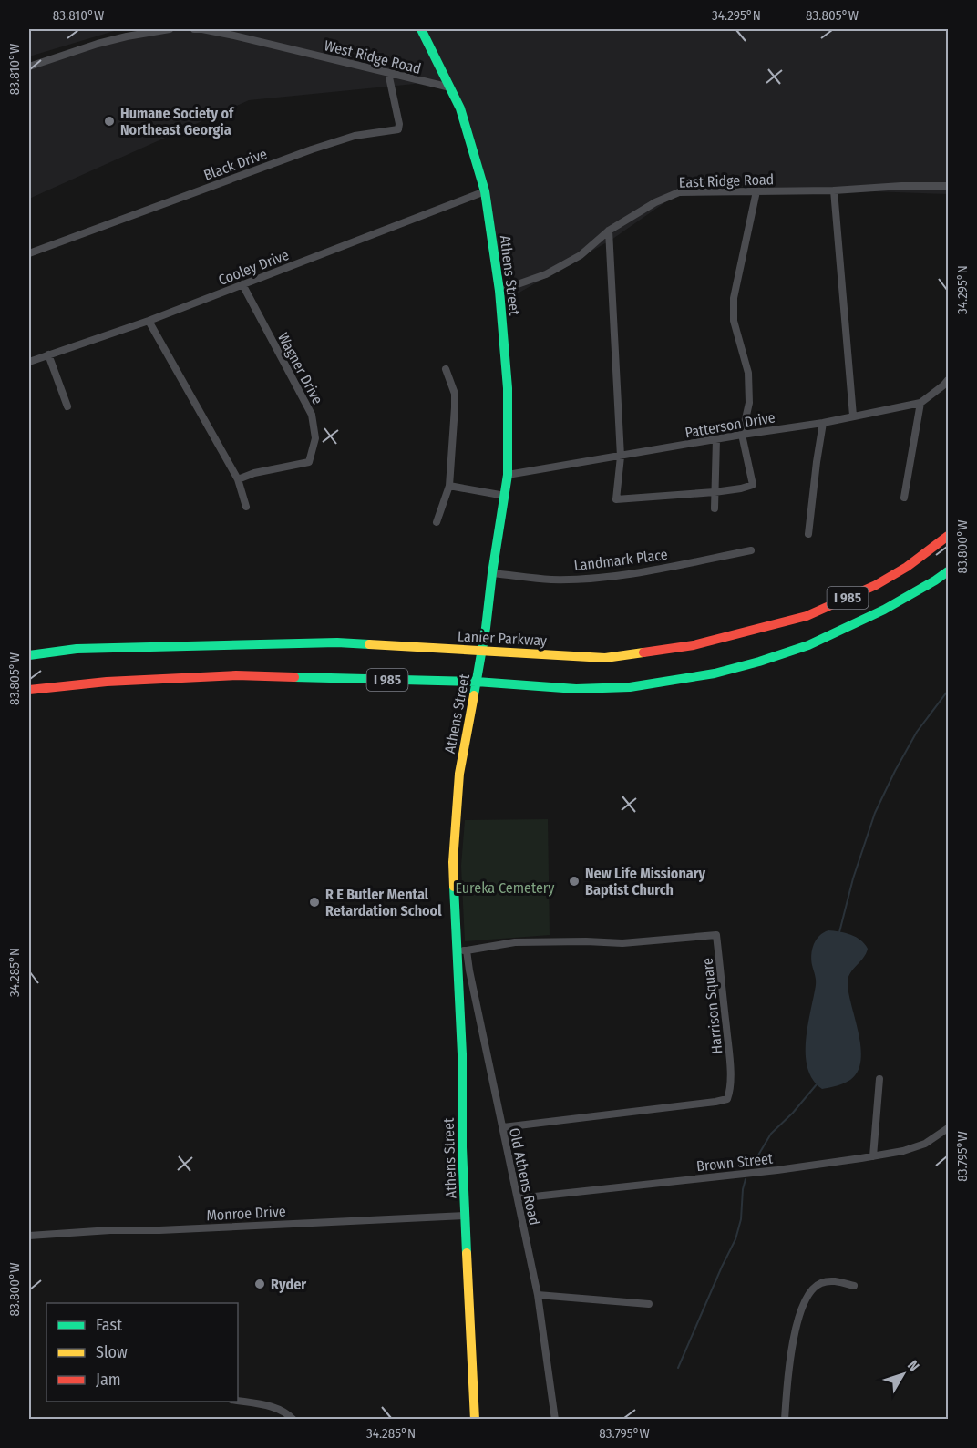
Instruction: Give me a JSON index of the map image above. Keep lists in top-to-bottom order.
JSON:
{
  "streets": {
    "main road": ["Athens Street", "I 985", "Lanier Parkway"],
    "street": [
      "West Ridge Road",
      "Black Drive",
      "East Ridge Road",
      "Cooley Drive",
      "Wagner Drive",
      "Patterson Drive",
      "Landmark Place",
      "Harrison Square",
      "Brown Street",
      "Old Athens Road",
      "Monroe Drive"
    ]
  },
  "crossings": [
    ["West Ridge Road", "Black Drive"],
    ["West Ridge Road", "Athens Street"],
    ["East Ridge Road", "Athens Street"],
    ["Cooley Drive", "Athens Street"],
    ["Cooley Drive", "Wagner Drive"],
    ["Athens Street", "Patterson Drive"],
    ["Athens Street", "Landmark Place"],
    ["Athens Street", "Monroe Drive"],
    ["Harrison Square", "Old Athens Road"],
    ["Brown Street", "Old Athens Road"]
  ],
  "parks": ["Eureka Cemetery"],
  "places": [
    "Humane Society of Northeast Georgia",
    "New Life Missionary Baptist Church",
    "R E Butler Mental Retardation School",
    "Ryder"
  ],
  "legend": ["Fast", "Slow", "Jam"],
  "north": "top right",
  "coordinates": [
    "83.810°W",
    "34.295°N",
    "83.805°W",
    "83.800°W",
    "34.285°N",
    "83.795°W"
  ]
}
